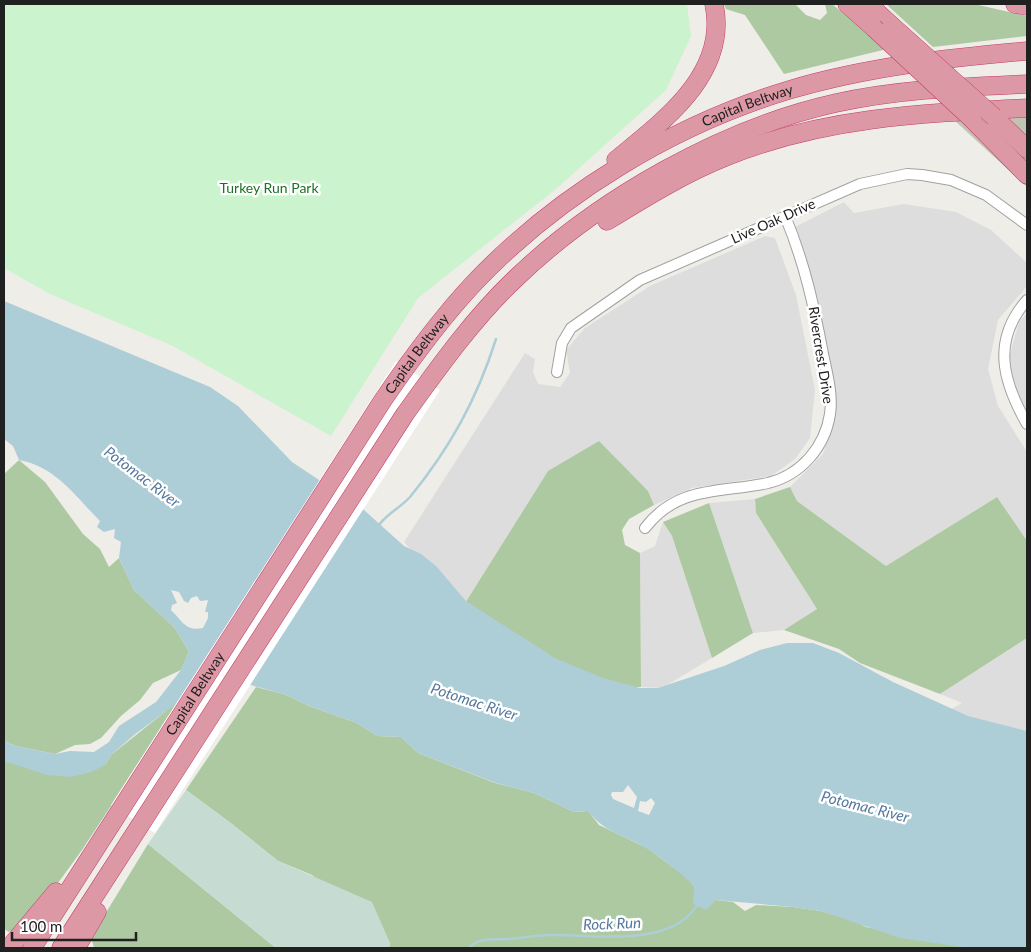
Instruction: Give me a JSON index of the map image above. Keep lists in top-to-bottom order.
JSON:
{
  "streets": {
    "highway": ["Capital Beltway"],
    "street": ["Live Oak Drive", "Rivercrest Drive"]
  },
  "crossings": [
    ["Live Oak Drive", "Rivercrest Drive"]
  ],
  "water": ["Potomac River", "Rock Run"],
  "parks": ["Turkey Run Park"],
  "scale_bar": "100 m"
}
